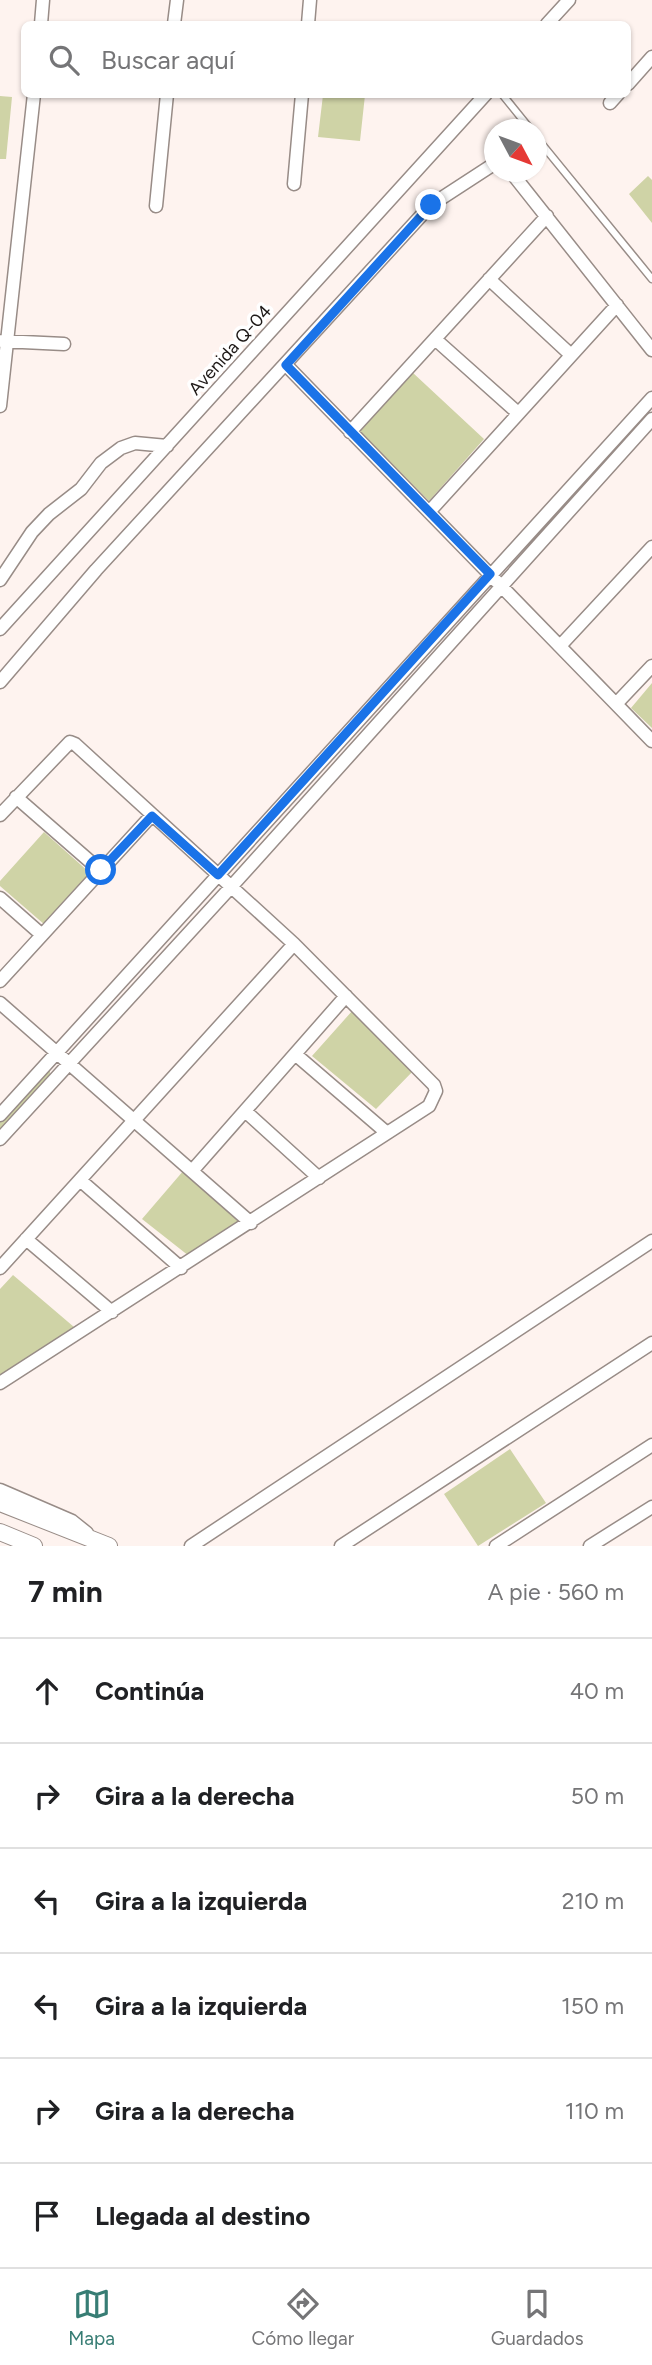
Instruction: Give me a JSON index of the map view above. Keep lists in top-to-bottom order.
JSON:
{
  "streets": {
    "street": ["Avenida Q-04"]
  },
  "north": "bottom right",
  "page": {
    "search": "Buscar aquí",
    "heading": ["7 min", "A pie · 560 m"],
    "list": [
      ["Continúa", "40 m"],
      ["Gira a la derecha", "50 m"],
      ["Gira a la izquierda", "210 m"],
      ["Gira a la izquierda", "150 m"],
      ["Gira a la derecha", "110 m"],
      "Llegada al destino"
    ],
    "nav": ["Mapa", "Cómo llegar", "Guardados"]
  }
}
